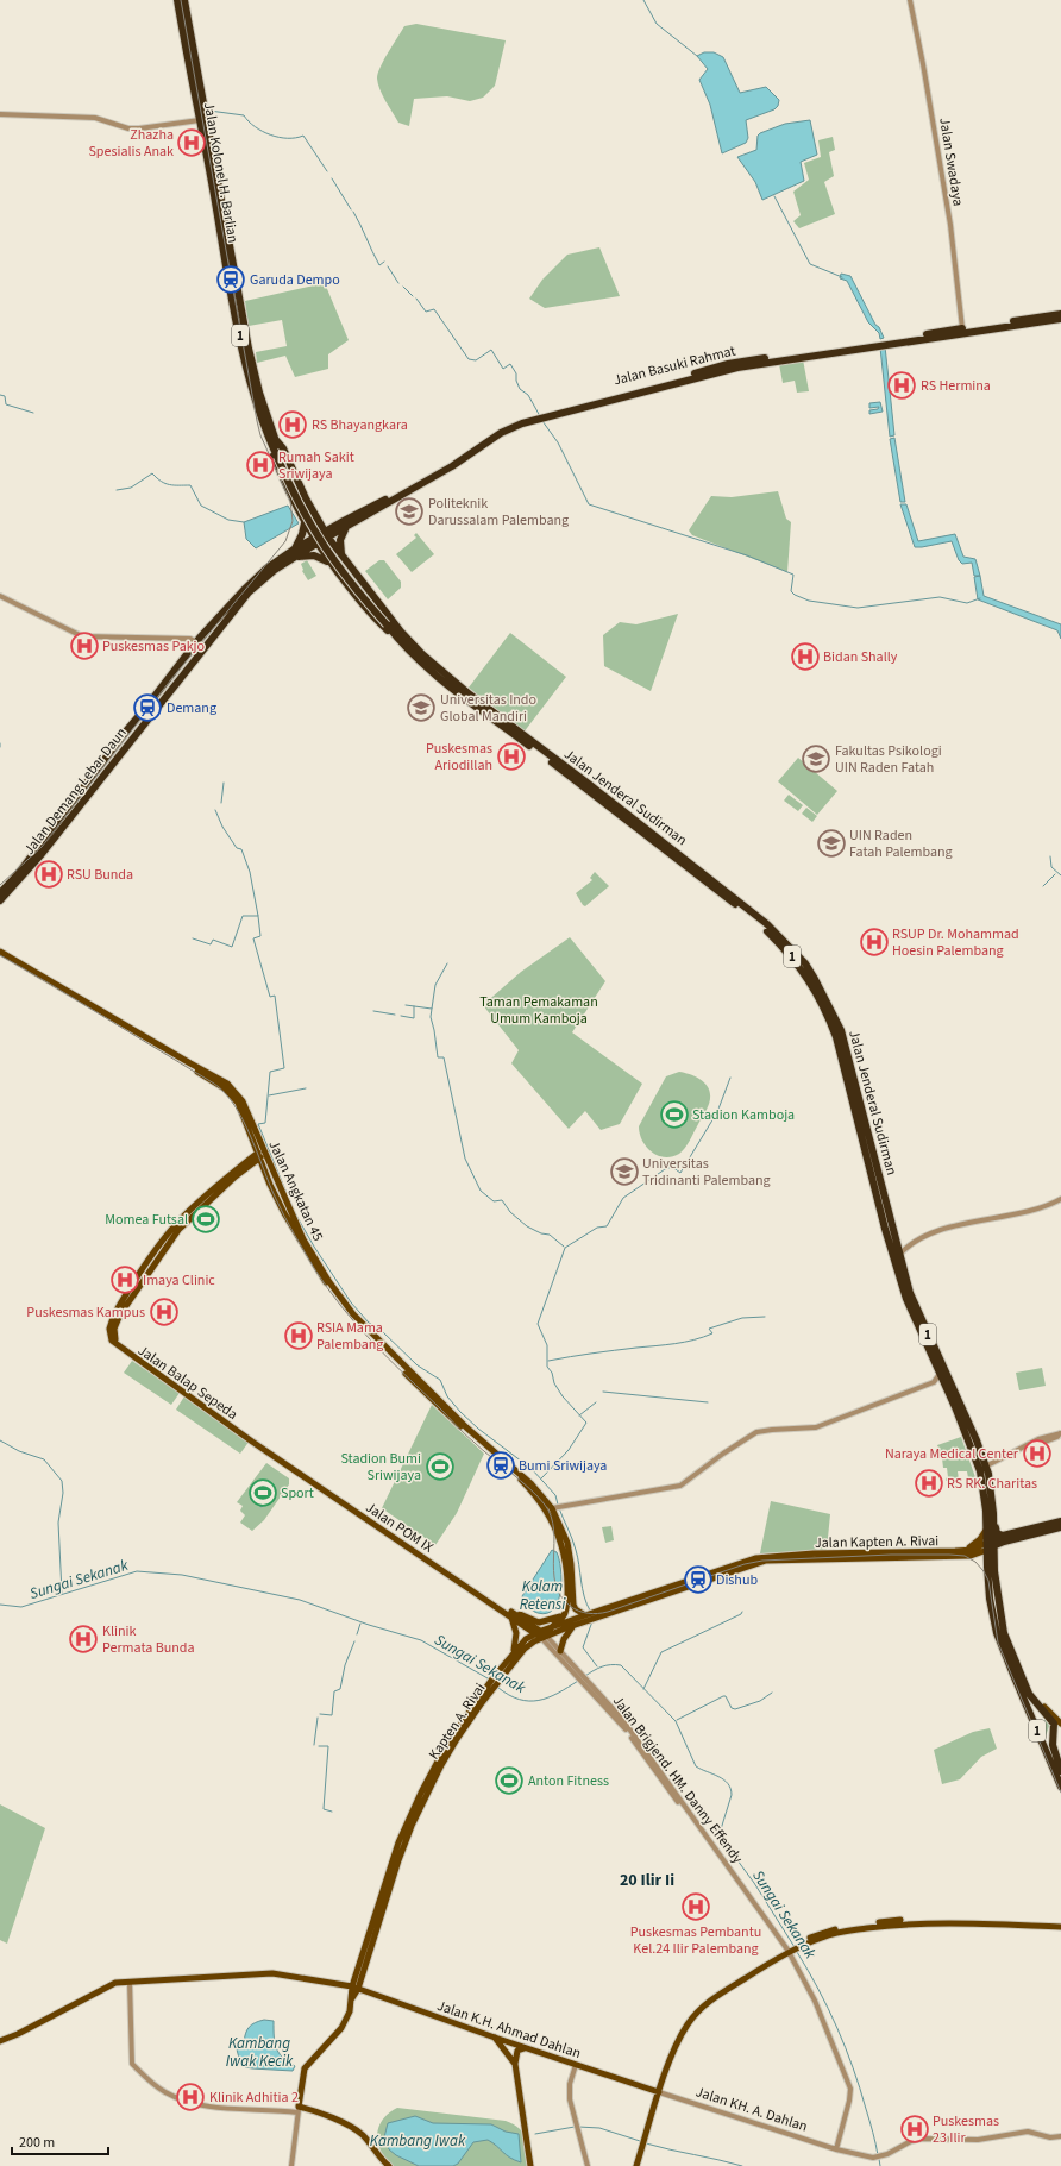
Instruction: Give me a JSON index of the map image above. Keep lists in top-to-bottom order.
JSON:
{
  "streets": {
    "highway": [
      "Jalan Kolonel H. Barlian",
      "1",
      "Jalan Basuki Rahmat",
      "Jalan Demang Lebar Daun",
      "Jalan Jenderal Sudirman"
    ],
    "main road": [
      "Jalan Angkatan 45",
      "Jalan Balap Sepeda",
      "Jalan POM IX",
      "Jalan Kapten A. Rivai",
      "Kapten A. Rivai",
      "Jalan K.H. Ahmad Dahlan"
    ],
    "street": ["Jalan Swadaya", "Jalan Brigjend. HM. Danny Effendy", "Jalan KH. A. Dahlan"]
  },
  "crossings": [
    ["Jalan Swadaya", "Jalan Basuki Rahmat"],
    ["Jalan Kolonel H. Barlian", "1"],
    ["Jalan Kolonel H. Barlian", "Jalan Jenderal Sudirman"],
    ["1", "Jalan Jenderal Sudirman"],
    ["Jalan Basuki Rahmat", "Jalan Demang Lebar Daun"],
    ["Jalan Basuki Rahmat", "Jalan Jenderal Sudirman"],
    ["Jalan Demang Lebar Daun", "Jalan Jenderal Sudirman"],
    ["Jalan Jenderal Sudirman", "Jalan Kapten A. Rivai"],
    ["Jalan Angkatan 45", "Jalan Balap Sepeda"],
    ["Jalan Balap Sepeda", "Jalan POM IX"],
    ["Jalan POM IX", "Kapten A. Rivai"],
    ["Jalan Kapten A. Rivai", "Kapten A. Rivai"],
    ["Kapten A. Rivai", "Jalan Brigjend. HM. Danny Effendy"],
    ["Kapten A. Rivai", "Jalan K.H. Ahmad Dahlan"],
    ["Jalan Brigjend. HM. Danny Effendy", "Jalan KH. A. Dahlan"],
    ["Jalan K.H. Ahmad Dahlan", "Jalan KH. A. Dahlan"]
  ],
  "districts": ["20 Ilir Ii"],
  "water": [
    "Sungai Sekanak",
    "Kolam Retensi",
    "Kambang Iwak Kecik",
    "Kambang Iwak"
  ],
  "parks": ["Taman Pemakaman Umum Kamboja"],
  "places": {
    "hospital": [
      "Zhazha Spesialis Anak",
      "RS Hermina",
      "RS Bhayangkara",
      "Rumah Sakit Sriwijaya",
      "Puskesmas Pakjo",
      "Bidan Shally",
      "Puskesmas Ariodillah",
      "RSU Bunda",
      "RSUP Dr. Mohammad Hoesin Palembang",
      "Imaya Clinic",
      "Puskesmas Kampus",
      "RSIA Mama Palembang",
      "Naraya Medical Center",
      "RS RK. Charitas",
      "Klinik Permata Bunda",
      "Puskesmas Pembantu Kel.24 Ilir Palembang",
      "Klinik Adhitia 2",
      "Puskesmas 23 Ilir"
    ],
    "station": [
      "Garuda Dempo",
      "Demang",
      "Bumi Sriwijaya",
      "Dishub"
    ],
    "school or university": [
      "Politeknik Darussalam Palembang",
      "Universitas Indo Global Mandiri",
      "Fakultas Psikologi UIN Raden Fatah",
      "UIN Raden Fatah Palembang",
      "Universitas Tridinanti Palembang"
    ],
    "sports": [
      "Stadion Kamboja",
      "Momea Futsal",
      "Stadion Bumi Sriwijaya",
      "Sport",
      "Anton Fitness"
    ]
  },
  "scale_bar": "200 m"
}
